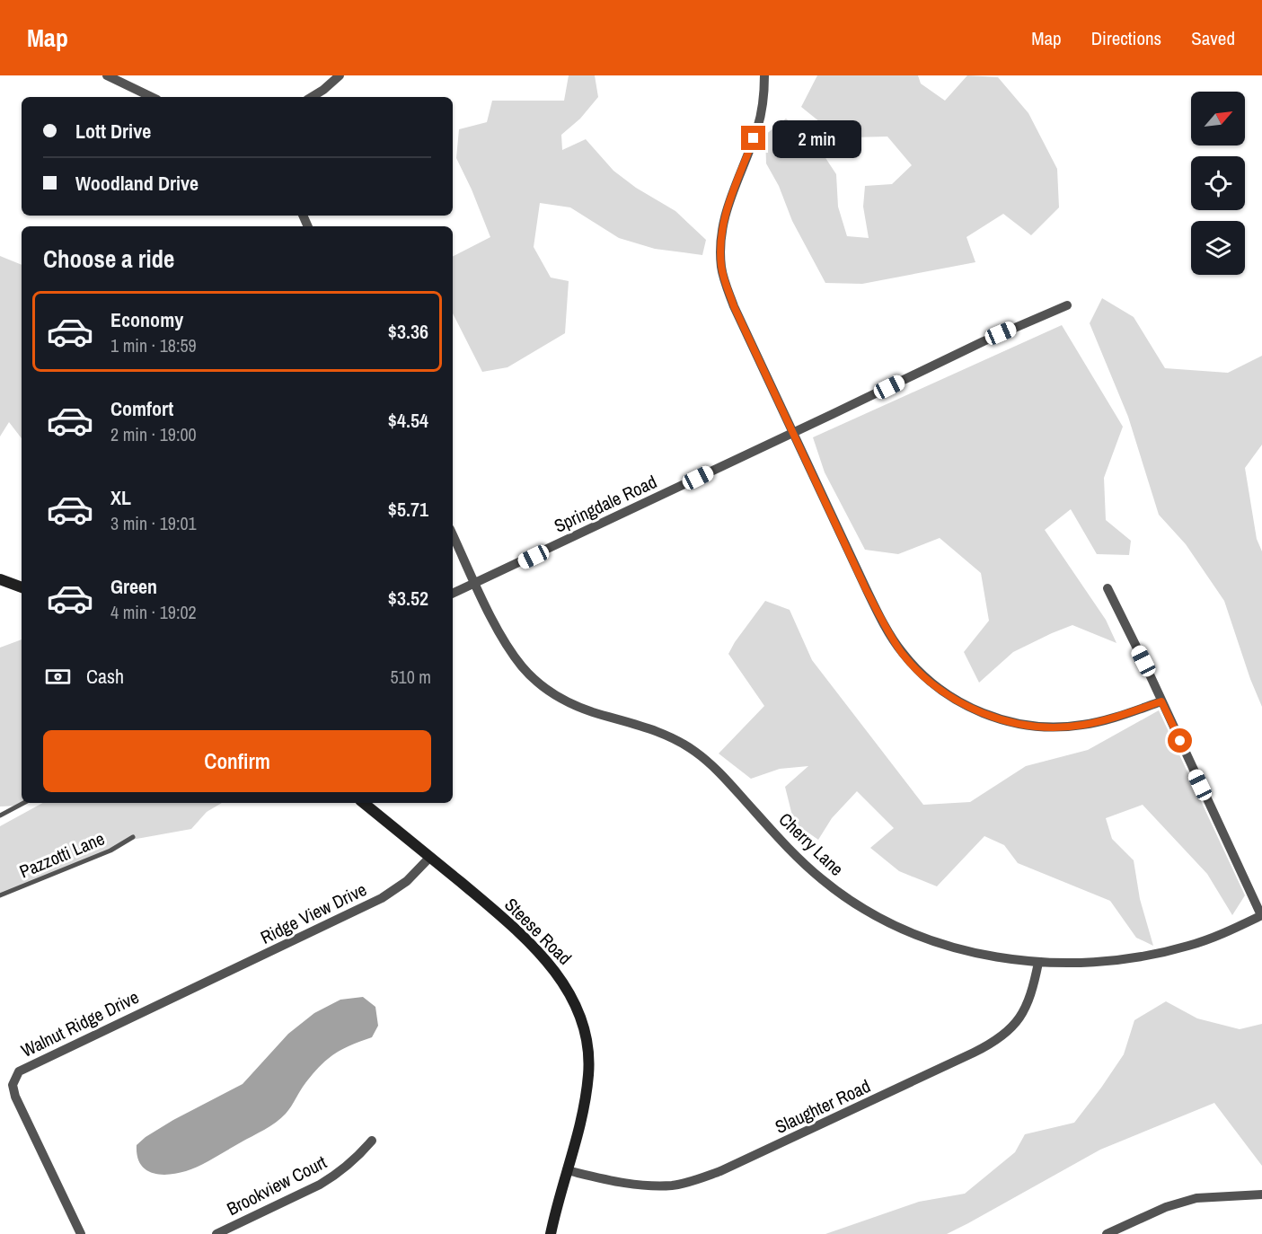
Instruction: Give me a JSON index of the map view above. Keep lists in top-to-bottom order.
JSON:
{
  "streets": {
    "street": [
      "Springdale Road",
      "Cherry Lane",
      "Ridge View Drive",
      "Steese Road",
      "Walnut Ridge Drive",
      "Slaughter Road",
      "Brookview Court"
    ],
    "lane": ["Pazzotti Lane"]
  },
  "crossings": [
    ["Springdale Road", "Cherry Lane"],
    ["Cherry Lane", "Slaughter Road"],
    ["Ridge View Drive", "Steese Road"],
    ["Ridge View Drive", "Walnut Ridge Drive"],
    ["Steese Road", "Slaughter Road"]
  ],
  "north": "top right",
  "page": {
    "header": "Map",
    "nav": ["Map", "Directions", "Saved"],
    "banner": ["Lott Drive", "Woodland Drive"],
    "bubble": "2 min",
    "heading": "Choose a ride",
    "list": [
      {
        "name": "Economy",
        "note": "1 min · 18:59",
        "value": "$3.36"
      },
      {
        "name": "Comfort",
        "note": "2 min · 19:00",
        "value": "$4.54"
      },
      {
        "name": "XL",
        "note": "3 min · 19:01",
        "value": "$5.71"
      },
      {
        "name": "Green",
        "note": "4 min · 19:02",
        "value": "$3.52"
      }
    ],
    "pay": ["Cash", "510 m"],
    "buttons": "Confirm"
  }
}
